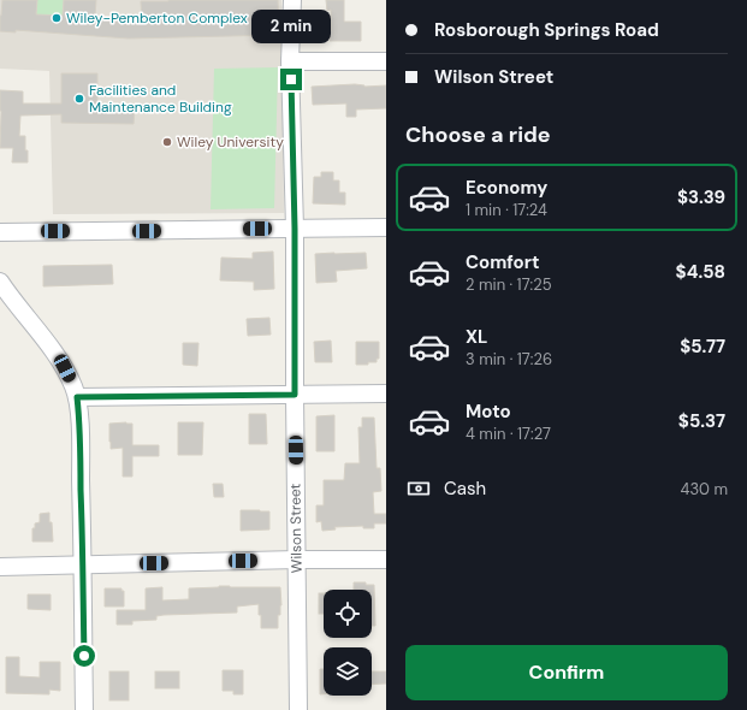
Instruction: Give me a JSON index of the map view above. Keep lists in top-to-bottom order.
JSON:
{
  "streets": {
    "street": ["Wilson Street"]
  },
  "places": ["Wiley-Pemberton Complex", "Facilities and Maintenance Building", "Wiley University"],
  "page": {
    "banner": ["Rosborough Springs Road", "Wilson Street"],
    "bubble": "2 min",
    "heading": "Choose a ride",
    "list": [
      {
        "name": "Economy",
        "note": "1 min · 17:24",
        "value": "$3.39"
      },
      {
        "name": "Comfort",
        "note": "2 min · 17:25",
        "value": "$4.58"
      },
      {
        "name": "XL",
        "note": "3 min · 17:26",
        "value": "$5.77"
      },
      {
        "name": "Moto",
        "note": "4 min · 17:27",
        "value": "$5.37"
      }
    ],
    "pay": ["Cash", "430 m"],
    "buttons": "Confirm"
  }
}
